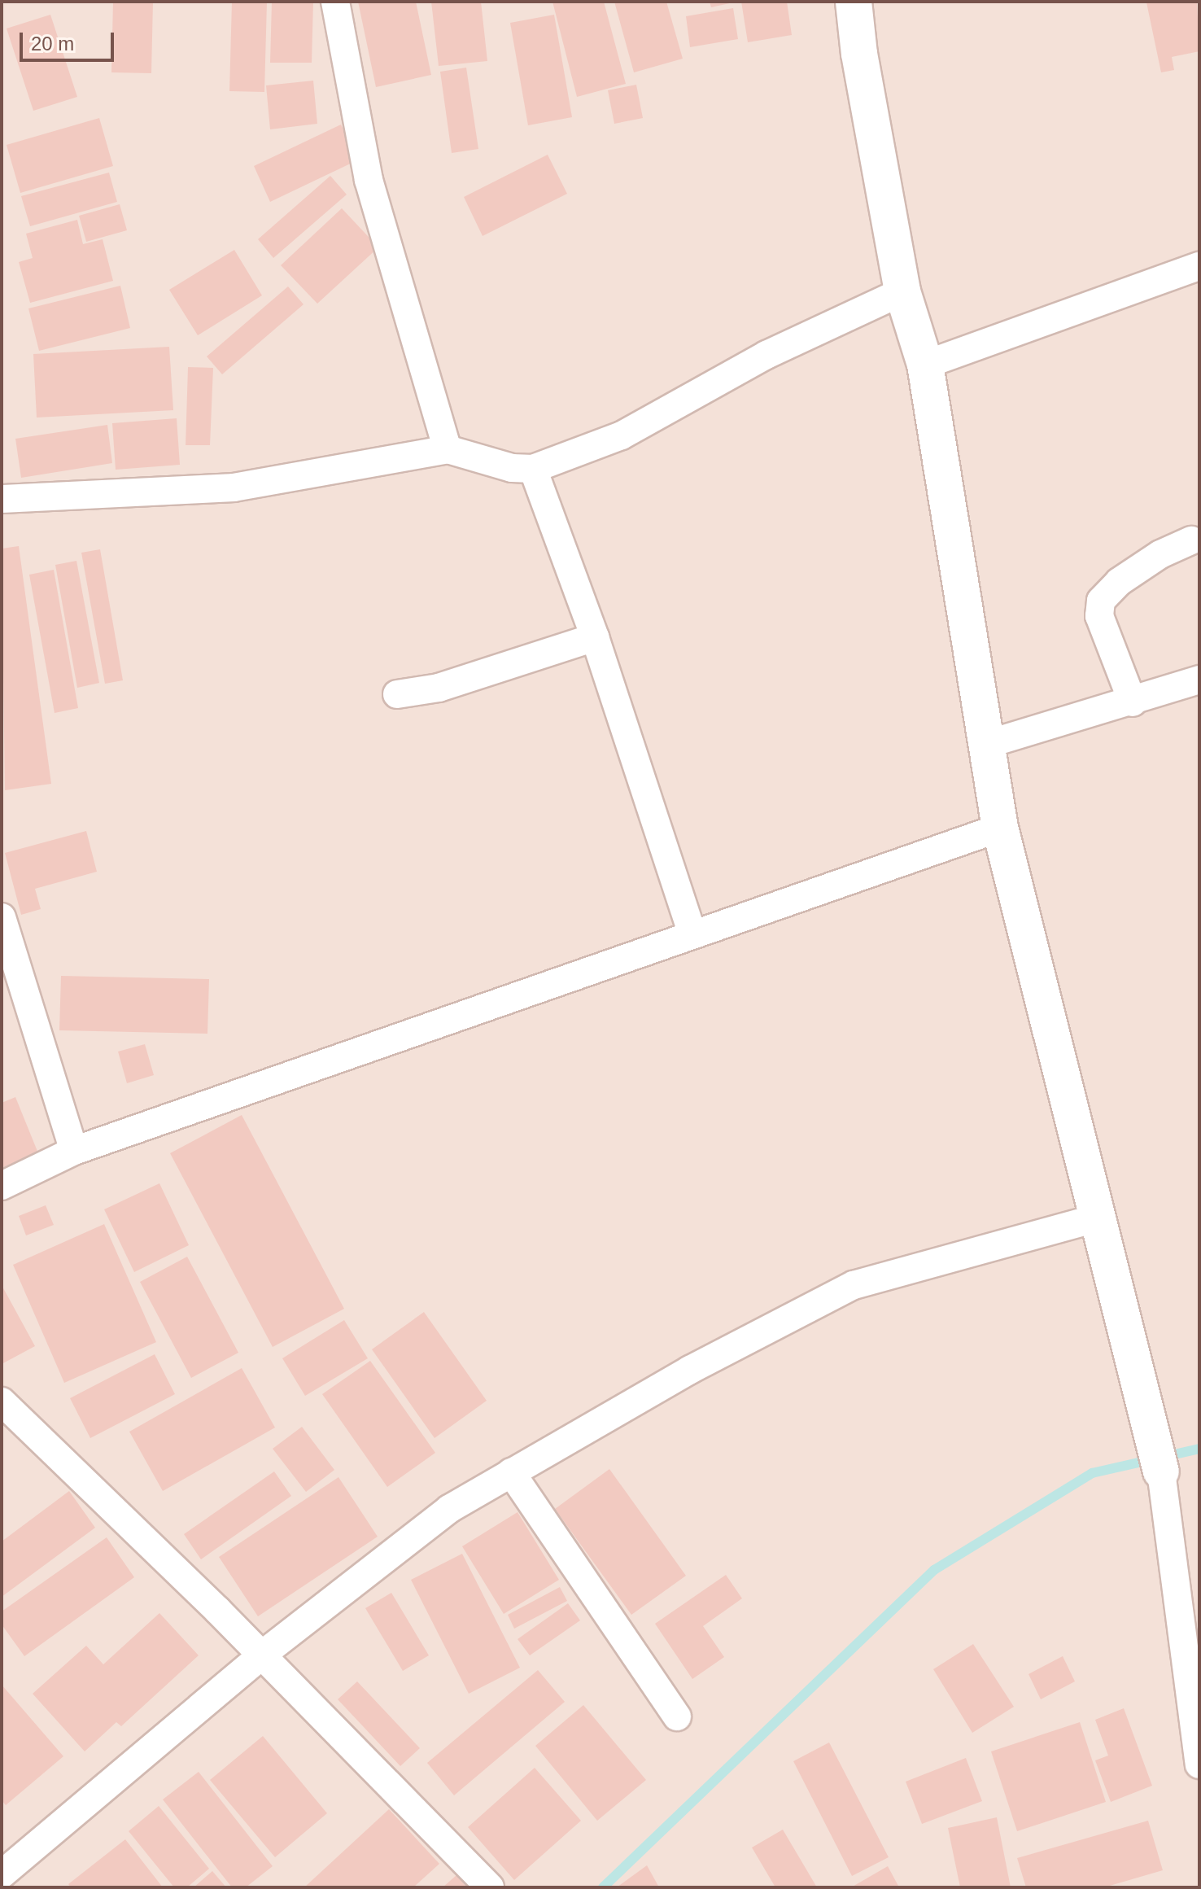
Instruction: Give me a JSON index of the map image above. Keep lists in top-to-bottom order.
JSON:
{
  "scale_bar": "20 m"
}
